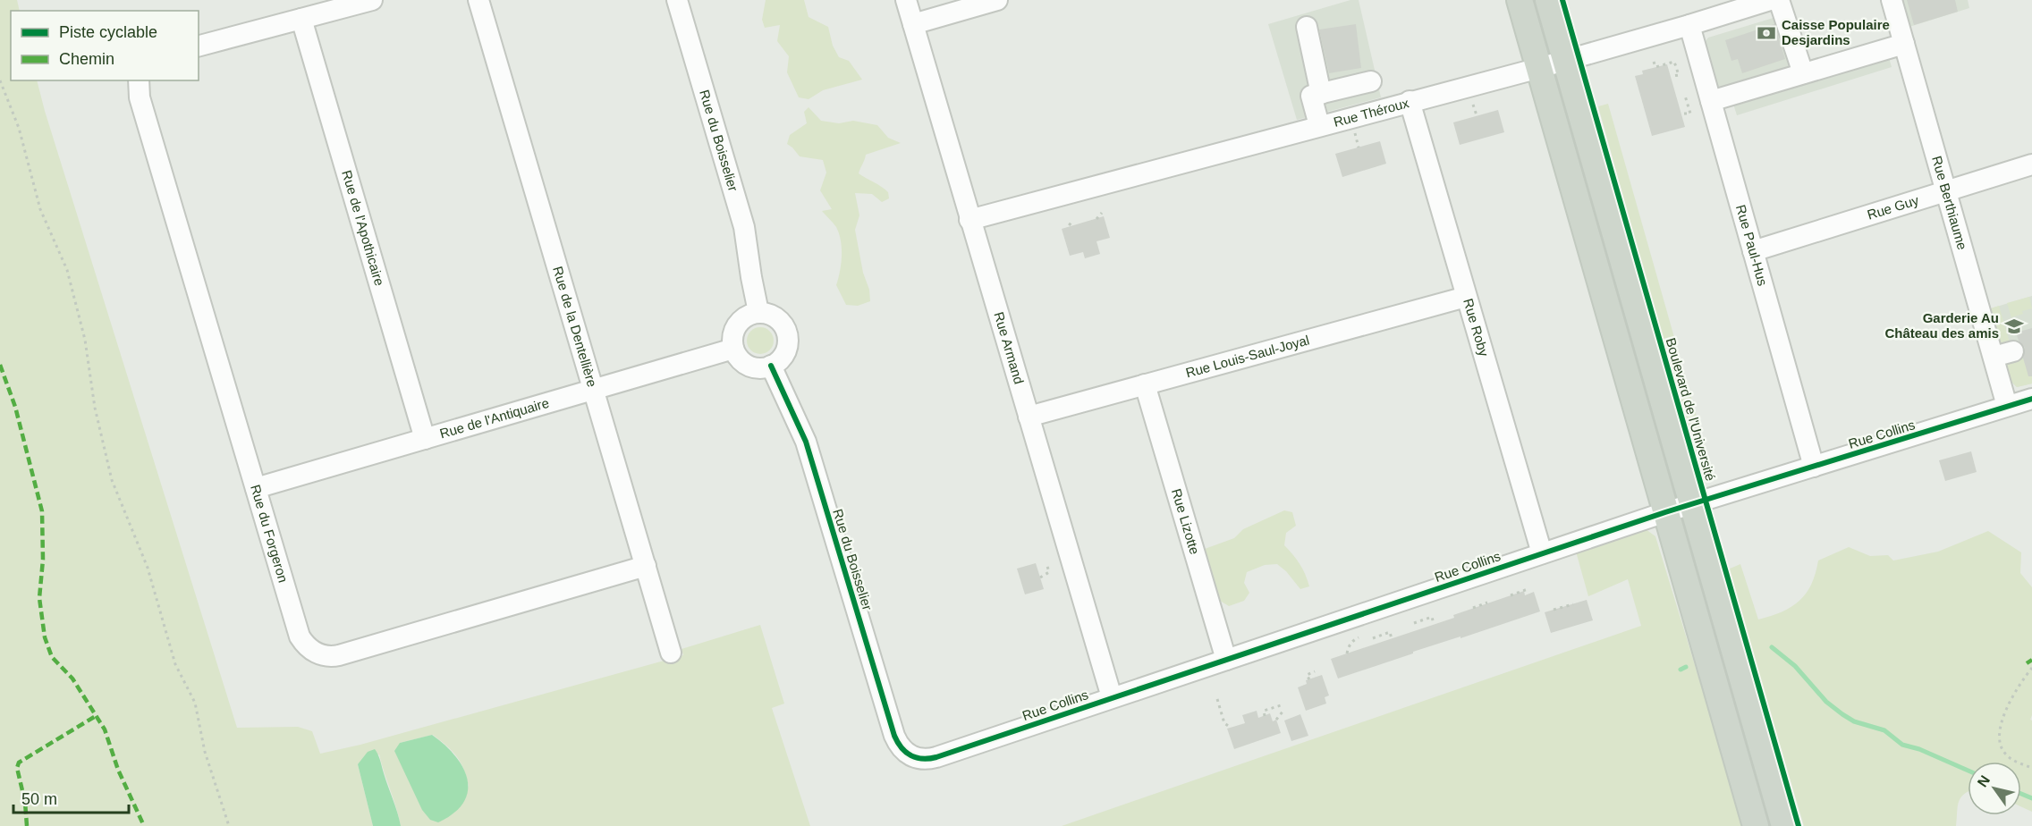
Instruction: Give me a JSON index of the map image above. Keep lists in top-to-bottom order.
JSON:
{
  "streets": {
    "main road": ["Boulevard de l'Université"],
    "street": [
      "Rue Théroux",
      "Rue du Boisselier",
      "Rue Berthiaume",
      "Rue Guy",
      "Rue de l'Apothicaire",
      "Rue Paul-Hus",
      "Rue de la Dentellière",
      "Rue Roby",
      "Rue Armand",
      "Rue Louis-Saul-Joyal",
      "Rue de l'Antiquaire",
      "Rue Collins",
      "Rue Lizotte",
      "Rue du Forgeron"
    ]
  },
  "crossings": [
    ["Rue Théroux", "Rue Paul-Hus"],
    ["Rue Théroux", "Rue Roby"],
    ["Rue Théroux", "Rue Armand"],
    ["Rue Théroux", "Boulevard de l'Université"],
    ["Rue du Boisselier", "Rue de l'Antiquaire"],
    ["Rue du Boisselier", "Rue Collins"],
    ["Rue Berthiaume", "Rue Guy"],
    ["Rue Berthiaume", "Rue Collins"],
    ["Rue Guy", "Rue Paul-Hus"],
    ["Rue de l'Apothicaire", "Rue de l'Antiquaire"],
    ["Rue Paul-Hus", "Rue Collins"],
    ["Rue de la Dentellière", "Rue de l'Antiquaire"],
    ["Rue de la Dentellière", "Rue du Forgeron"],
    ["Rue Roby", "Rue Louis-Saul-Joyal"],
    ["Rue Roby", "Rue Collins"],
    ["Rue Armand", "Rue Louis-Saul-Joyal"],
    ["Rue Armand", "Rue Collins"],
    ["Rue Louis-Saul-Joyal", "Rue Lizotte"],
    ["Boulevard de l'Université", "Rue Collins"],
    ["Rue de l'Antiquaire", "Rue du Forgeron"],
    ["Rue Collins", "Rue Lizotte"]
  ],
  "places": {
    "bank": ["Caisse Populaire Desjardins"],
    "school or university": ["Garderie Au Château des amis"]
  },
  "legend": ["Piste cyclable", "Chemin"],
  "scale_bar": "50 m",
  "north": "top left"
}
